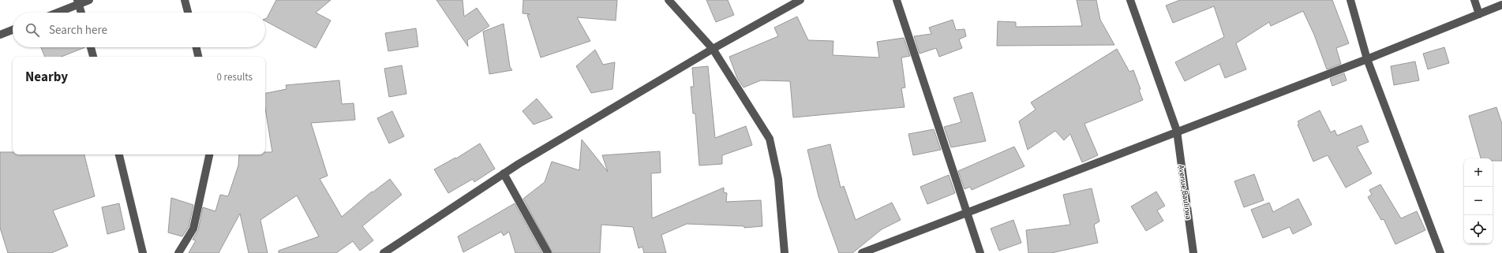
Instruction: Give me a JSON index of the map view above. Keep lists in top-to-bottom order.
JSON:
{
  "streets": {
    "street": ["Avenue Baulirwa"]
  },
  "page": {
    "search": "Search here",
    "heading": ["Nearby", "0 results"],
    "map_buttons": ["+", "−"]
  }
}
